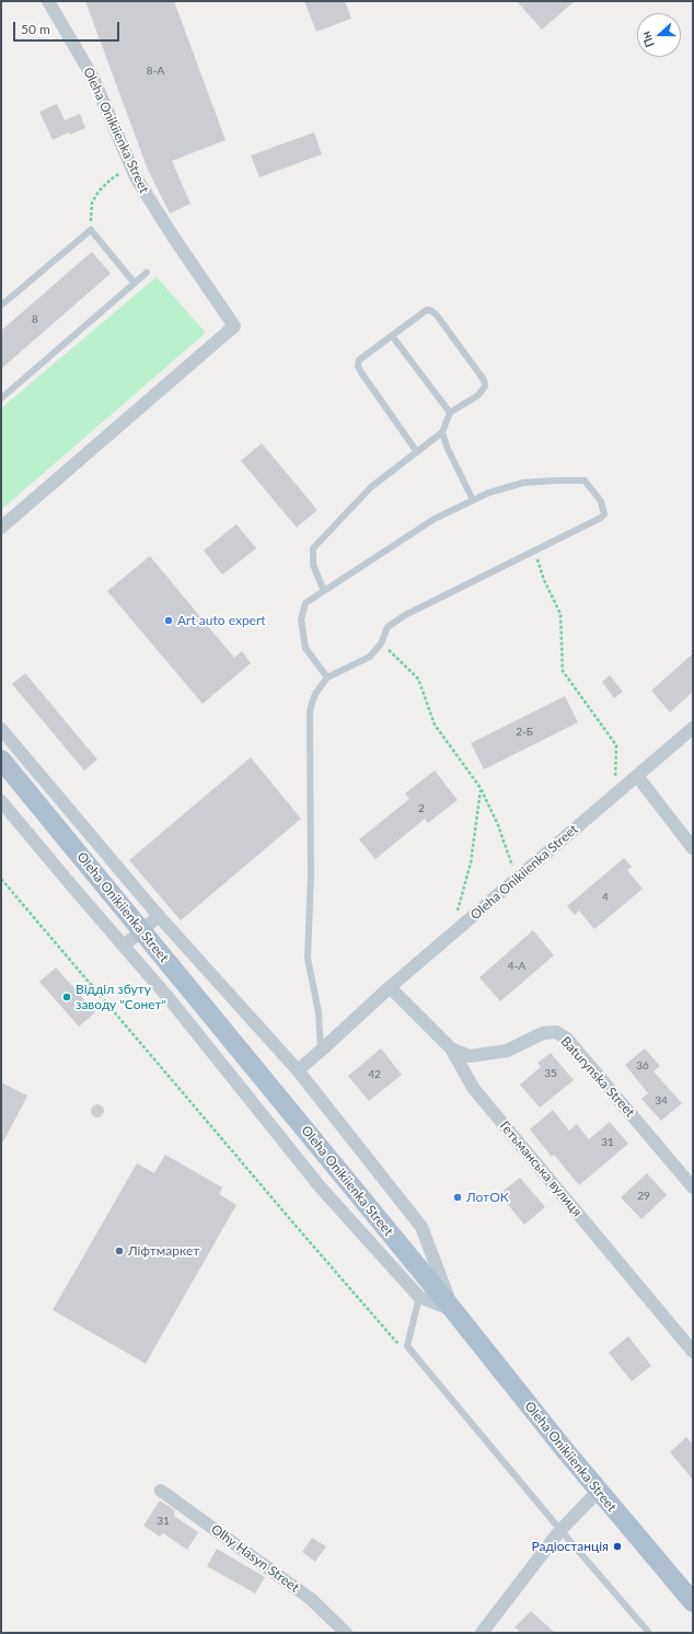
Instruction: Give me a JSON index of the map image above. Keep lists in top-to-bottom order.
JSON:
{
  "streets": {
    "main road": ["Oleha Onikiienka Street"],
    "street": ["Baturynska Street", "Гетьманська вулиця", "Olhy Hasyn Street"]
  },
  "crossings": [
    ["Oleha Onikiienka Street", "Гетьманська вулиця"],
    ["Baturynska Street", "Гетьманська вулиця"]
  ],
  "places": [
    "Art auto expert",
    "Відділ збуту заводу \"Сонет\"",
    "ЛотОК",
    "Ліфтмаркет",
    "Радіостанція"
  ],
  "house_numbers": [
    "8-А",
    "8",
    "2-Б",
    "2",
    "4",
    "4-А",
    "36",
    "35",
    "42",
    "34",
    "31",
    "29",
    "31"
  ],
  "scale_bar": "50 m",
  "north": "left"
}
